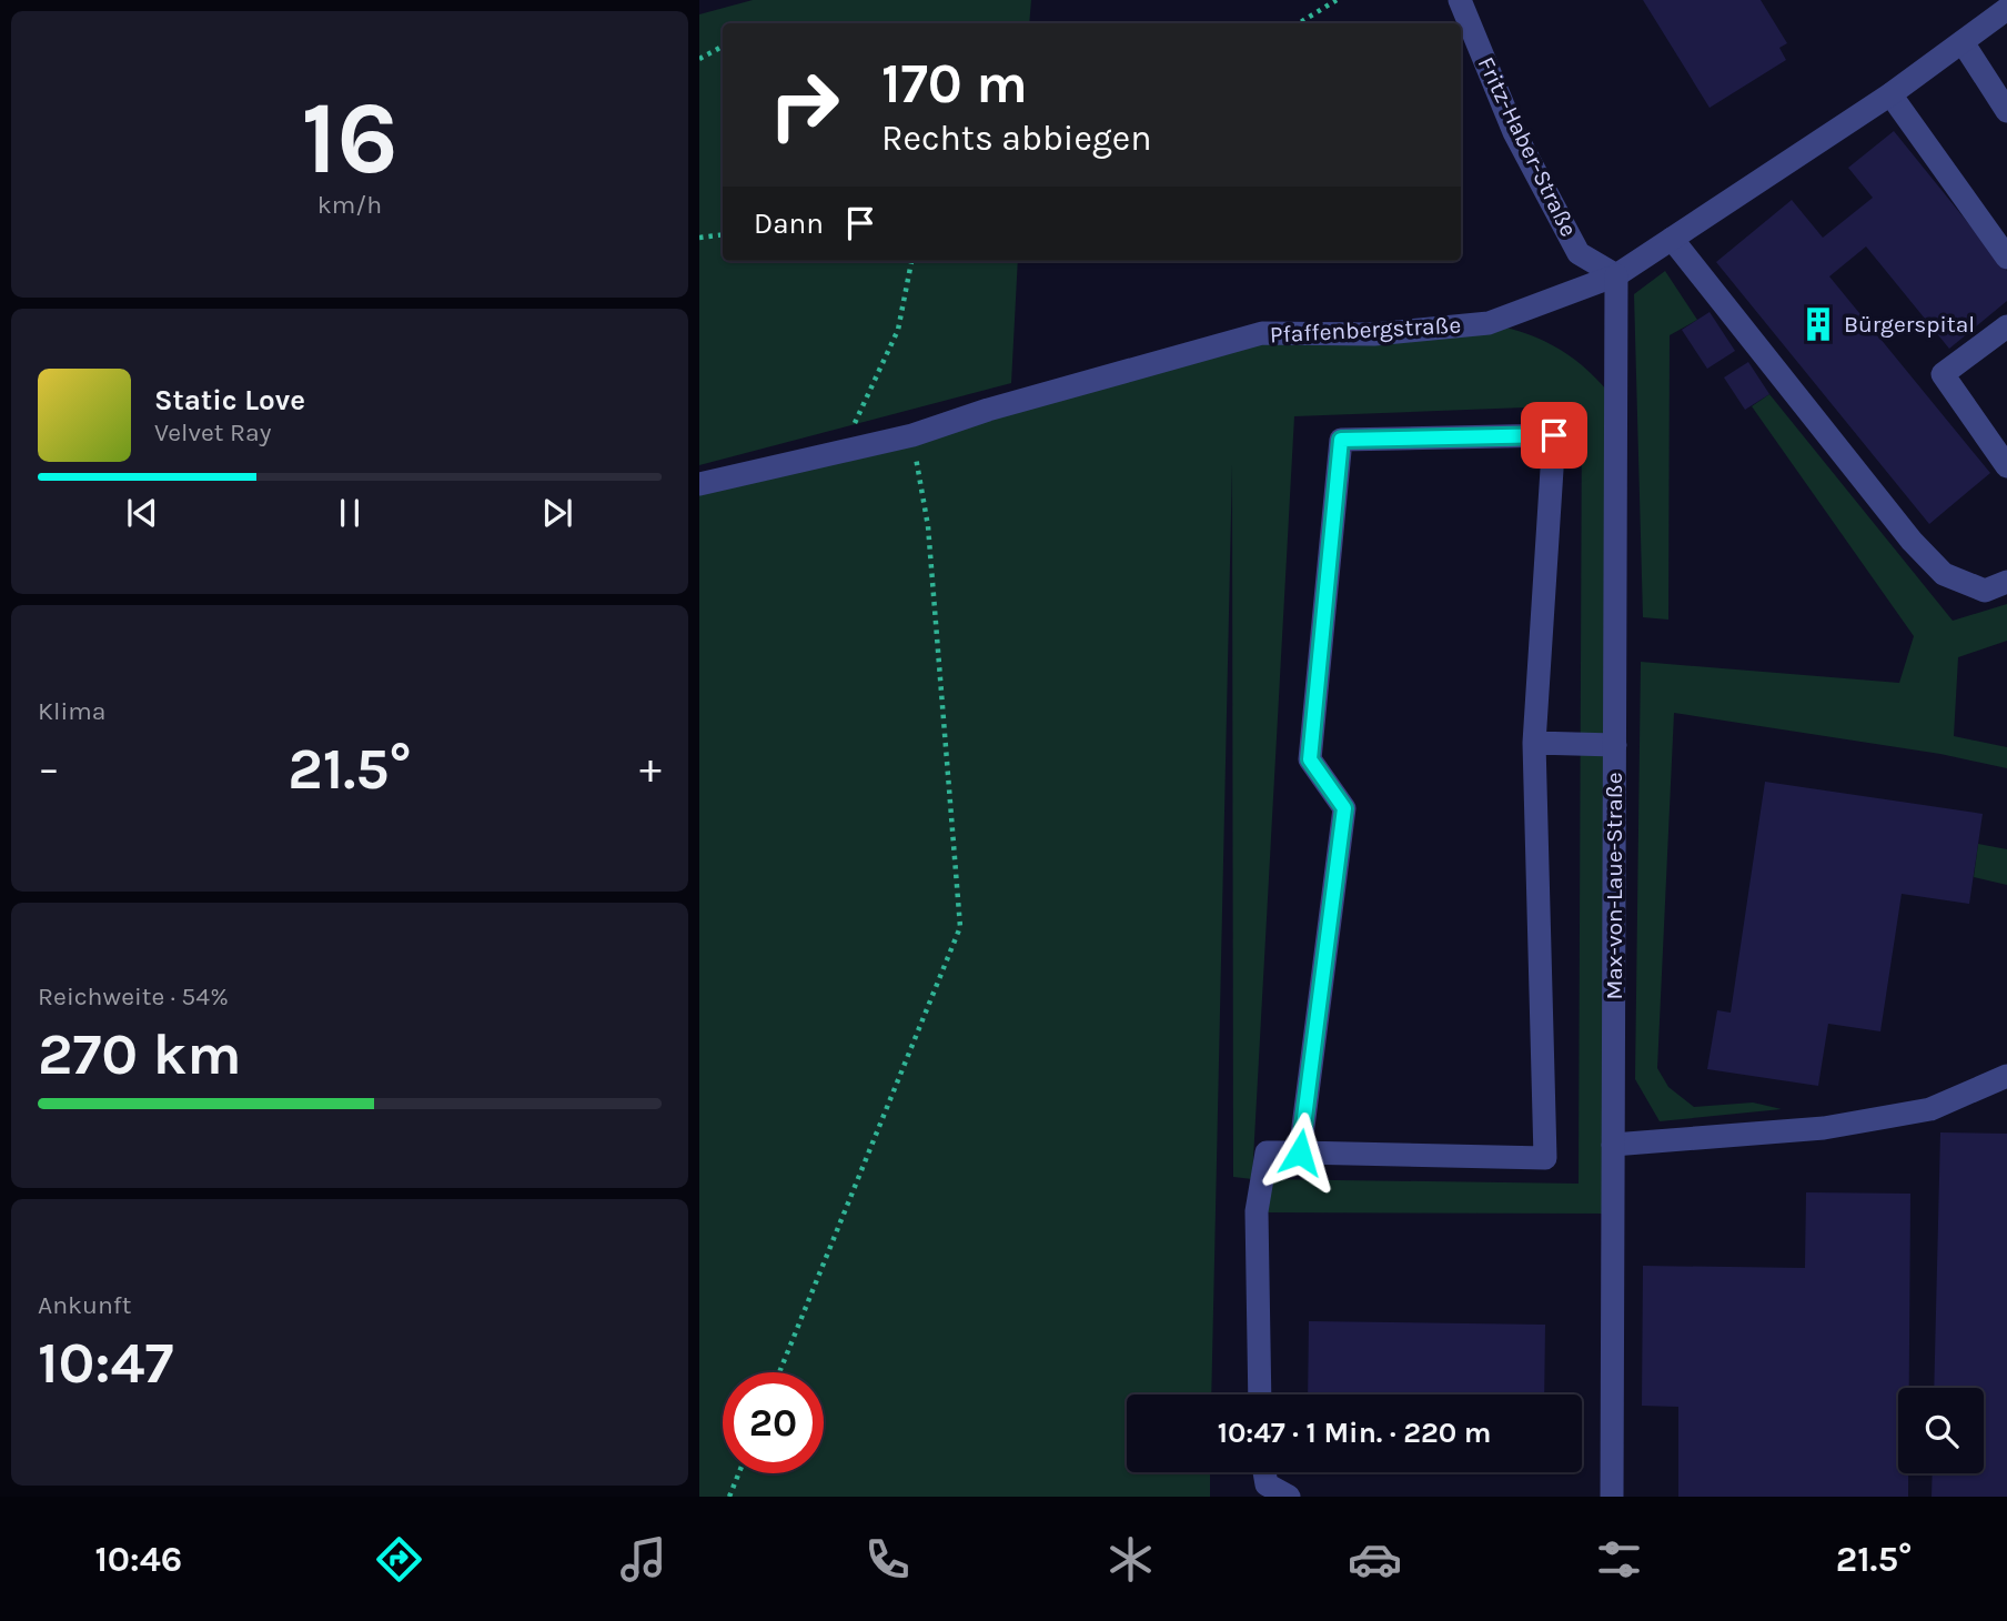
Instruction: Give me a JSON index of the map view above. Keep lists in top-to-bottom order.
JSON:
{
  "streets": {
    "street": ["Fritz-Haber-Straße", "Pfaffenbergstraße", "Max-von-Laue-Straße"]
  },
  "crossings": [
    ["Fritz-Haber-Straße", "Pfaffenbergstraße"],
    ["Fritz-Haber-Straße", "Max-von-Laue-Straße"],
    ["Pfaffenbergstraße", "Max-von-Laue-Straße"]
  ],
  "places": {
    "building": ["Bürgerspital"]
  },
  "page": {
    "tile": [
      ["16", "km/h"],
      "Klima",
      ["Reichweite · 54%", "270 km"],
      ["Ankunft", "10:47"]
    ],
    "turn": ["170 m", "Rechts abbiegen"],
    "then": "Dann",
    "song": ["Static Love", "Velvet Ray"],
    "heat": ["−", "21.5°", "+"],
    "limit": "20",
    "trip": "10:47 · 1 Min. · 220 m",
    "tabs": ["10:46", "21.5°"]
  }
}
